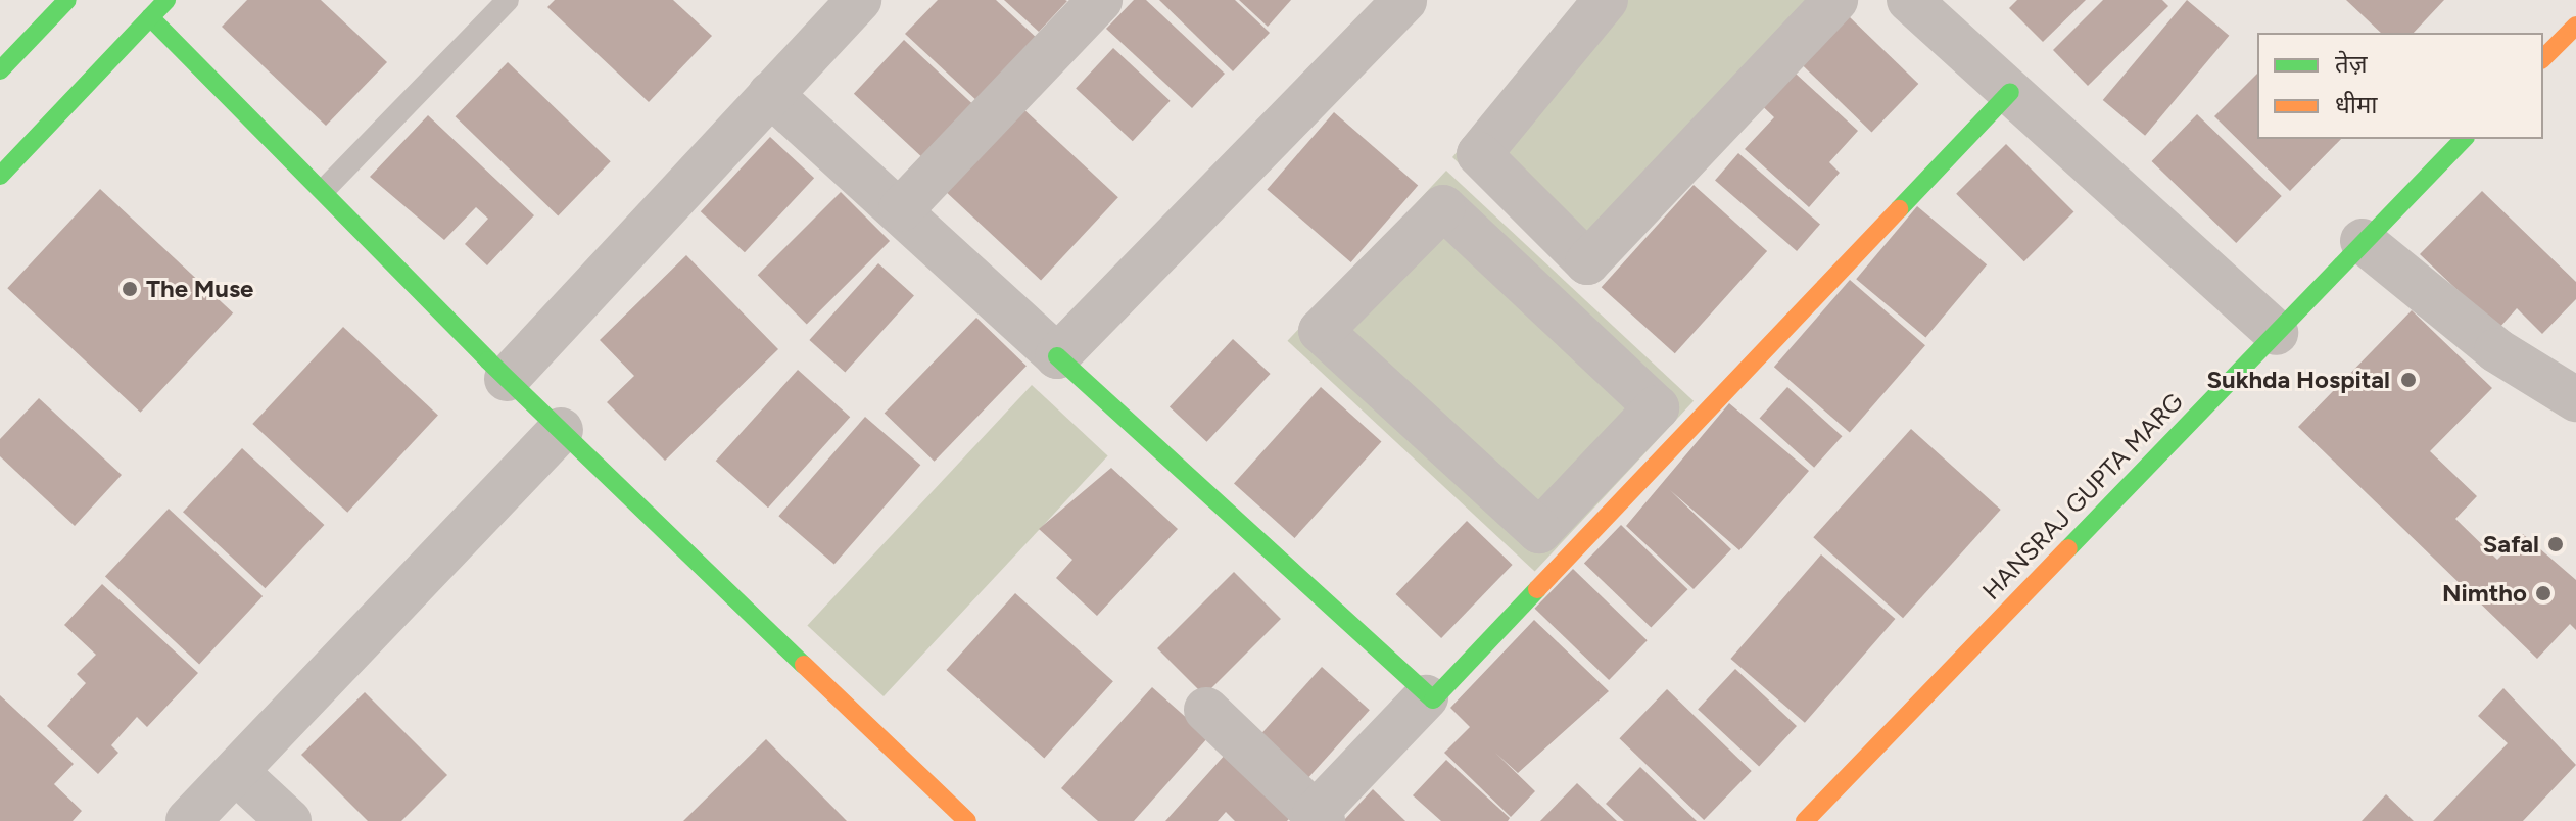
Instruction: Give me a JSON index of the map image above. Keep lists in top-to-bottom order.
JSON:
{
  "streets": {
    "street": ["HANSRAJ GUPTA MARG"]
  },
  "places": [
    "The Muse",
    "Sukhda Hospital",
    "Safal",
    "Nimtho"
  ],
  "legend": ["तेज़", "धीमा"]
}
